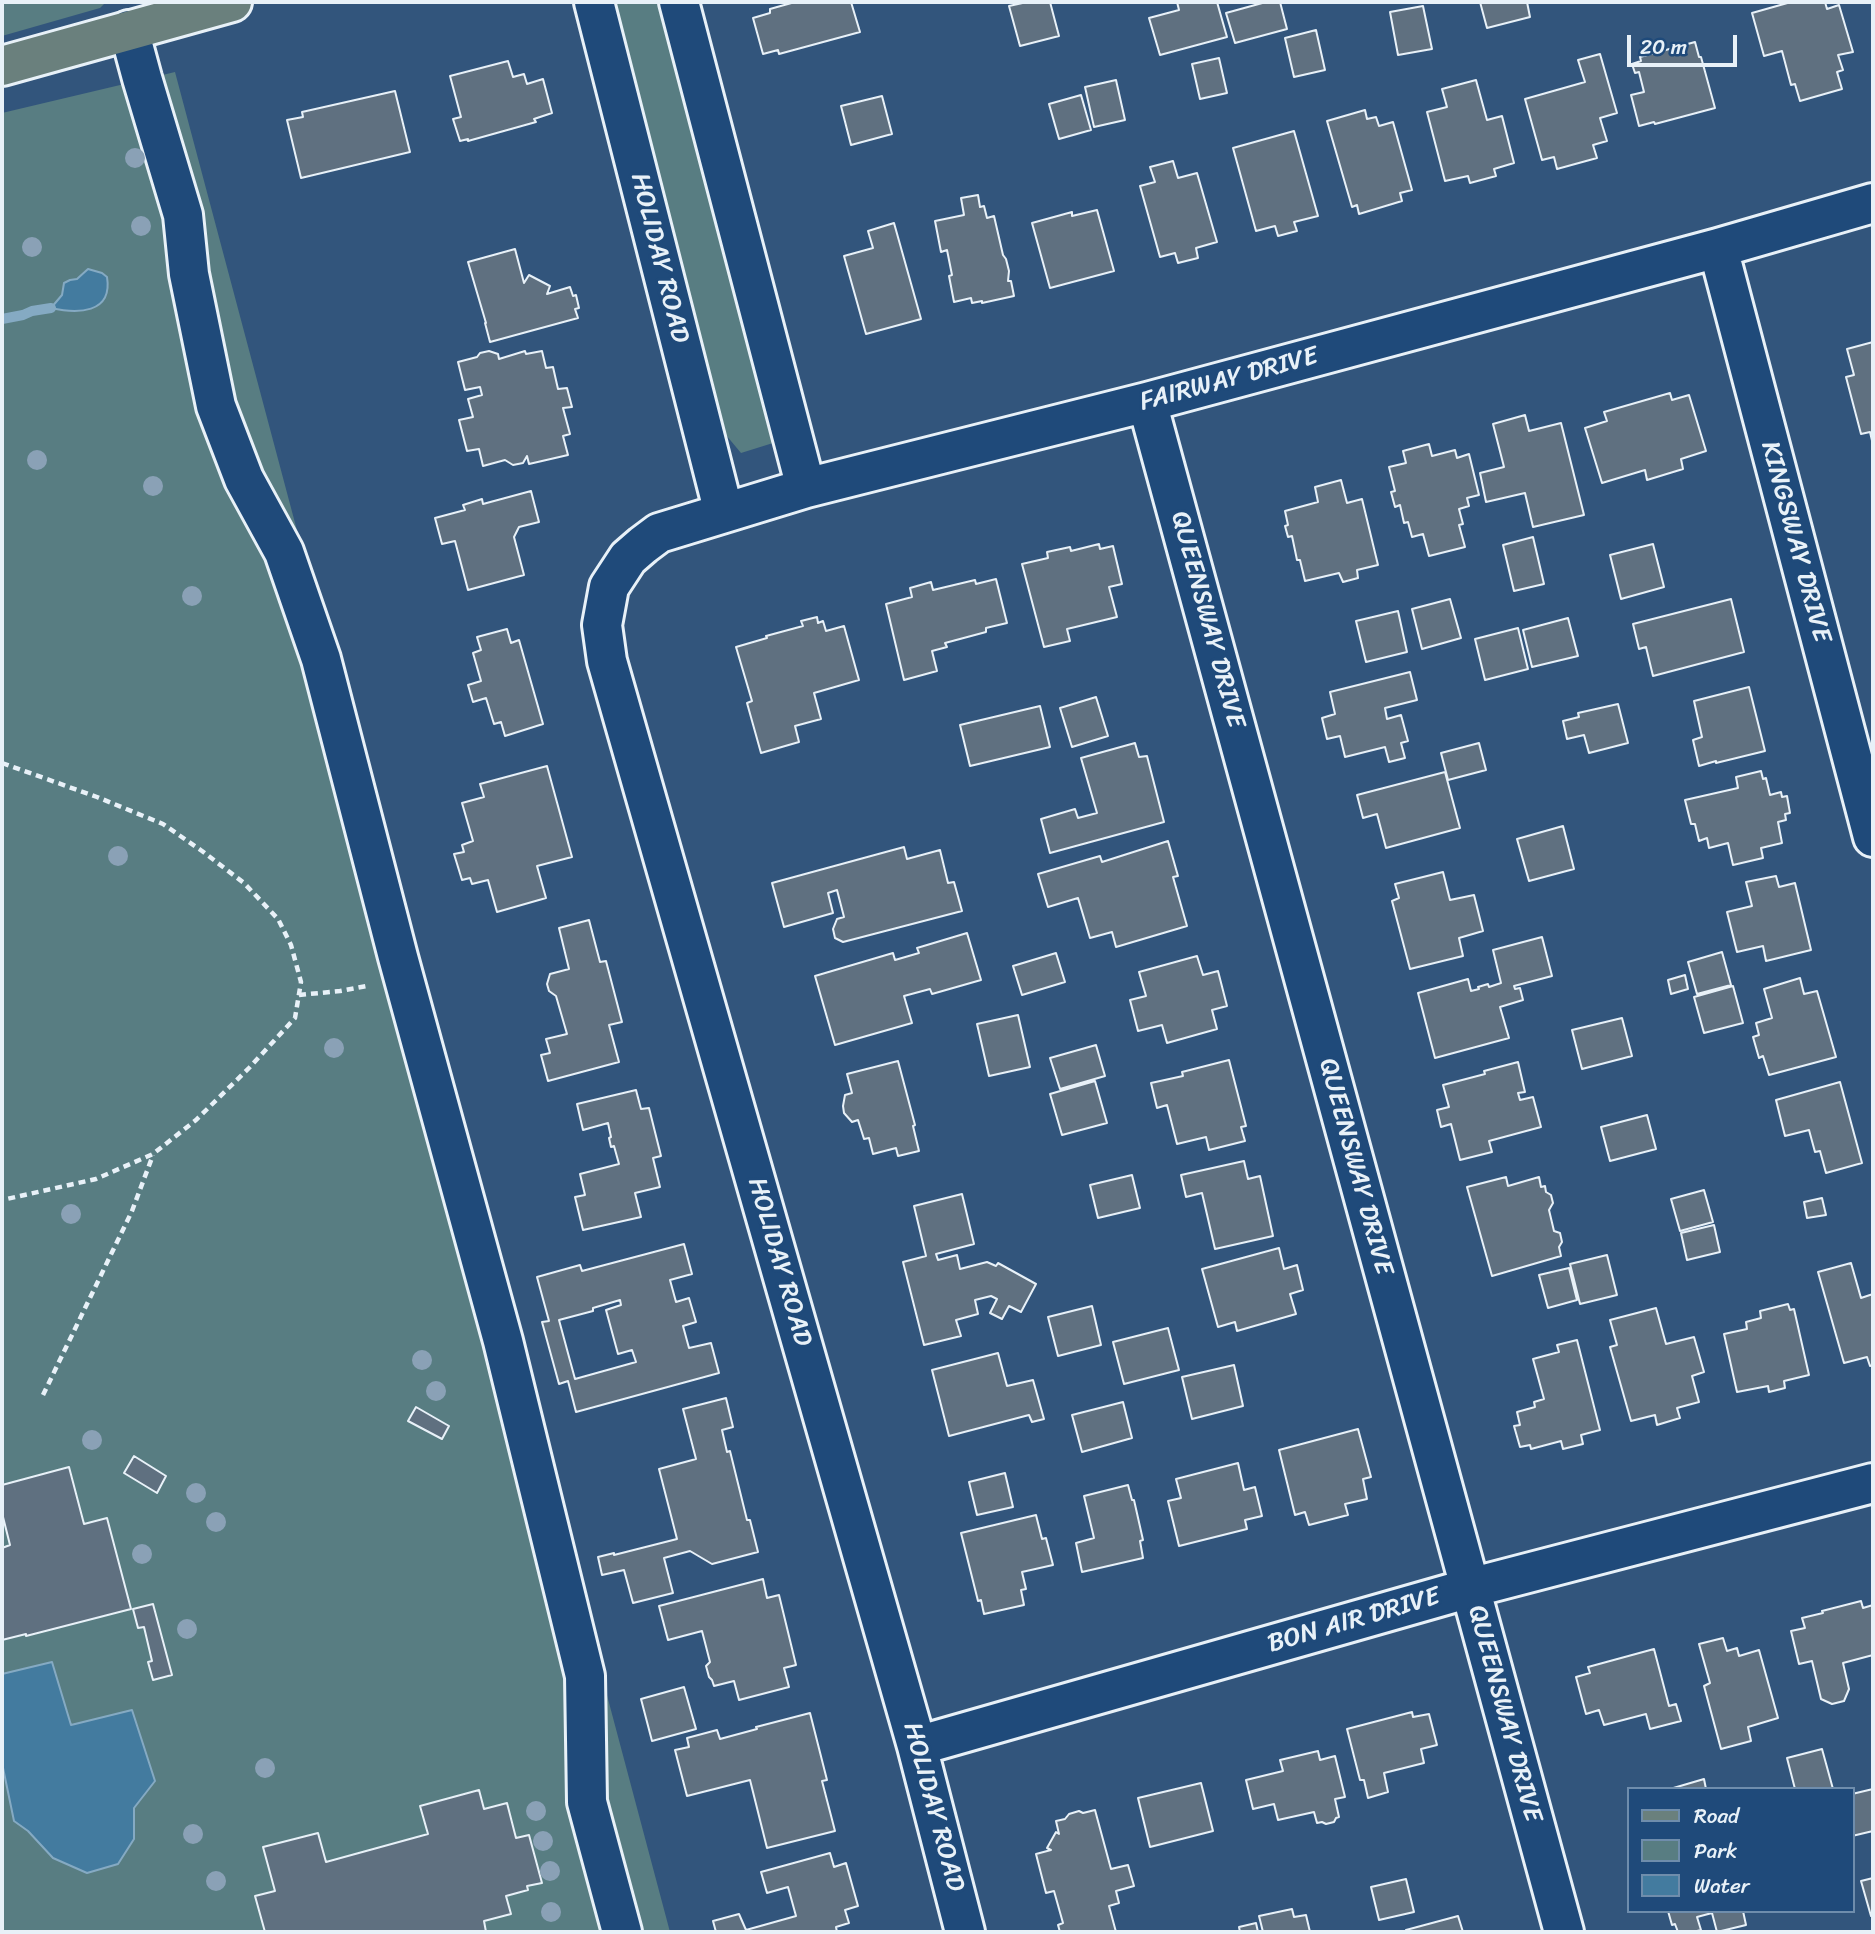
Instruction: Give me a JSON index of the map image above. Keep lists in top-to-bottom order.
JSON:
{
  "streets": {
    "street": [
      "HOLIDAY ROAD",
      "FAIRWAY DRIVE",
      "KINGSWAY DRIVE",
      "QUEENSWAY DRIVE",
      "BON AIR DRIVE"
    ]
  },
  "crossings": [
    ["HOLIDAY ROAD", "FAIRWAY DRIVE"],
    ["HOLIDAY ROAD", "BON AIR DRIVE"],
    ["FAIRWAY DRIVE", "KINGSWAY DRIVE"],
    ["FAIRWAY DRIVE", "QUEENSWAY DRIVE"],
    ["QUEENSWAY DRIVE", "BON AIR DRIVE"]
  ],
  "legend": ["Road", "Park", "Water"],
  "scale_bar": "20 m"
}
